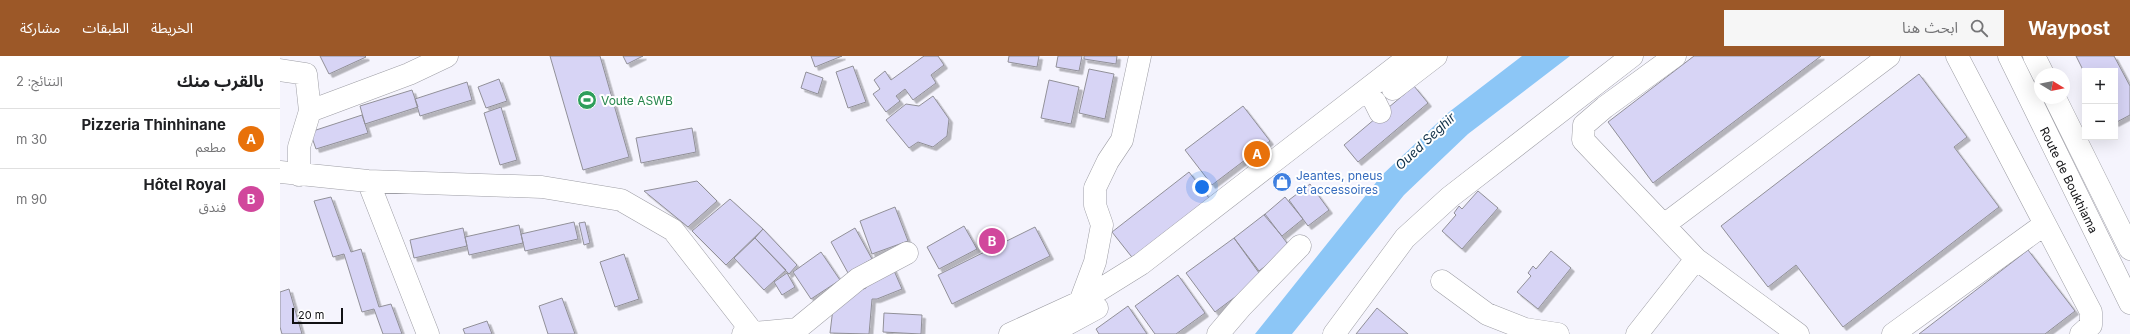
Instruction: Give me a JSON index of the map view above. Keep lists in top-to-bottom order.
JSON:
{
  "streets": {
    "street": ["Route de Boukhiama"]
  },
  "water": ["Oued Seghir"],
  "places": {
    "sports": ["Voute ASWB"],
    "shop": ["Jeantes, pneus et accessoires"]
  },
  "scale_bar": "20 m",
  "north": "right",
  "page": {
    "header": "Waypost",
    "search": "ابحث هنا",
    "nav": ["الخريطة", "الطبقات", "مشاركة"],
    "heading": ["بالقرب منك", "النتائج: 2"],
    "map_buttons": ["+", "−"],
    "list": [
      {
        "mark": "A",
        "name": "Pizzeria Thinhinane",
        "note": "مطعم",
        "value": "30 m"
      },
      {
        "mark": "B",
        "name": "Hôtel Royal",
        "note": "فندق",
        "value": "90 m"
      }
    ],
    "pins": ["A", "B"],
    "scale": "20 m"
  }
}
